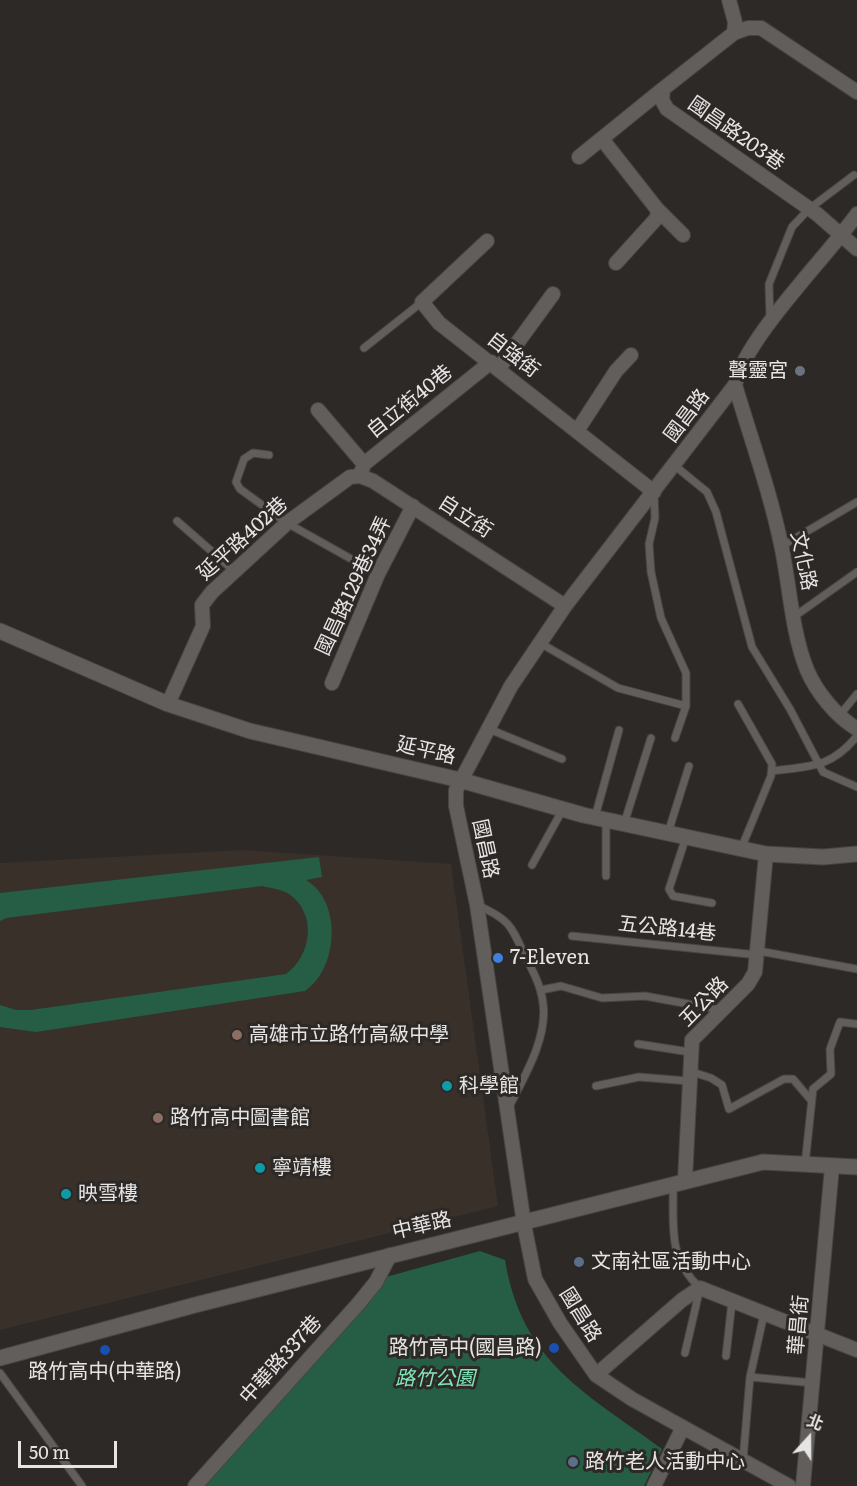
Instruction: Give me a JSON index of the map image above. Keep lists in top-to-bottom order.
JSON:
{
  "streets": {
    "street": [
      "國昌路203巷",
      "自強街",
      "自立街40巷",
      "國昌路",
      "自立街",
      "延平路402巷",
      "文化路",
      "國昌路129巷34弄",
      "延平路",
      "五公路",
      "中華路",
      "華昌街",
      "中華路337巷"
    ],
    "lane": ["五公路14巷"]
  },
  "crossings": [
    ["國昌路203巷", "國昌路"],
    ["自強街", "自立街40巷"],
    ["自強街", "國昌路"],
    ["自立街40巷", "自立街"],
    ["自立街40巷", "延平路402巷"],
    ["國昌路", "自立街"],
    ["國昌路", "文化路"],
    ["國昌路", "延平路"],
    ["國昌路", "中華路"],
    ["自立街", "延平路402巷"],
    ["自立街", "國昌路129巷34弄"],
    ["延平路402巷", "延平路"],
    ["延平路", "五公路"],
    ["五公路14巷", "五公路"],
    ["五公路", "中華路"],
    ["中華路", "華昌街"],
    ["中華路", "中華路337巷"]
  ],
  "parks": ["路竹公園"],
  "places": [
    "聲靈宮",
    "7-Eleven",
    "高雄市立路竹高級中學",
    "科學館",
    "路竹高中圖書館",
    "寧靖樓",
    "映雪樓",
    "文南社區活動中心",
    "路竹高中(國昌路)",
    "路竹高中(中華路)",
    "路竹老人活動中心"
  ],
  "scale_bar": "50 m",
  "north": "top"
}
